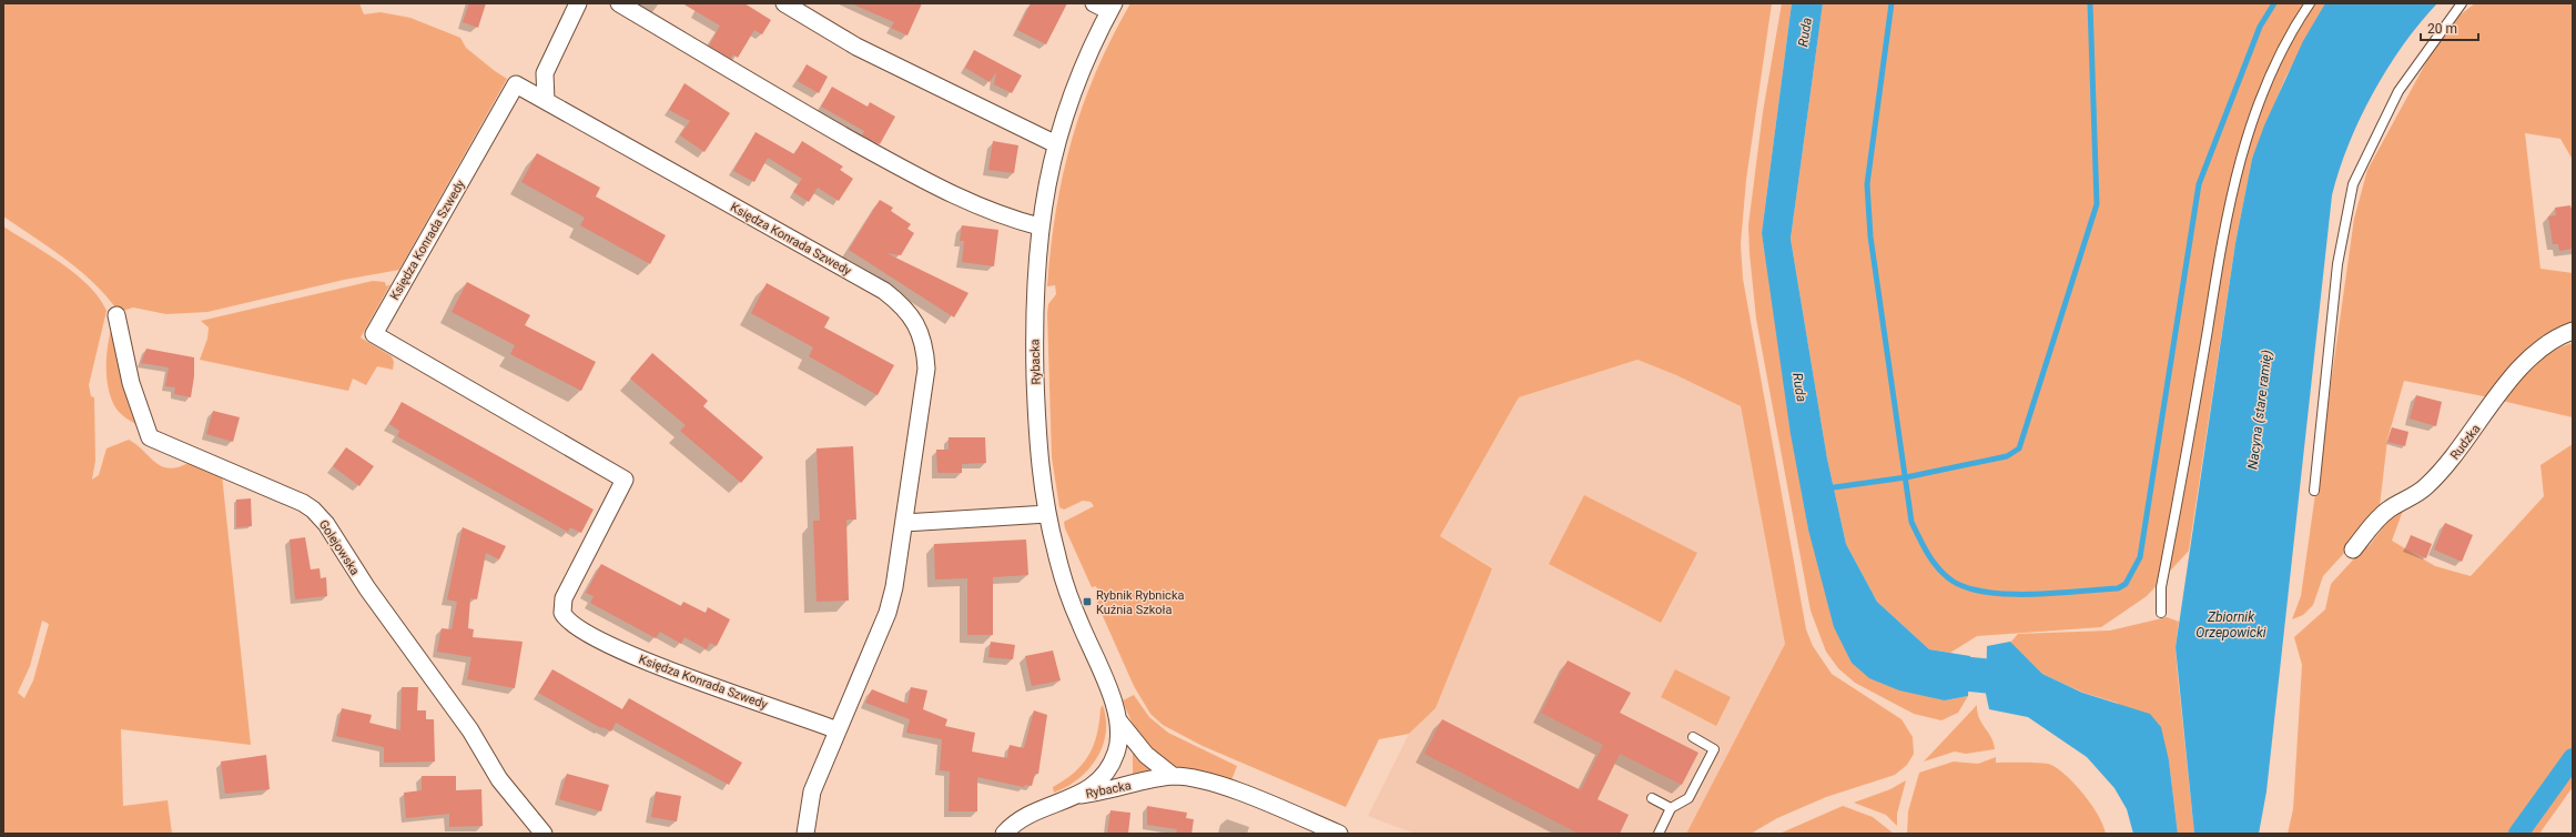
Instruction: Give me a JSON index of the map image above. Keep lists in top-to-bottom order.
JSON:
{
  "streets": {
    "street": [
      "Księdza Konrada Szwedy",
      "Rybacka",
      "Rudzka",
      "Golejowska"
    ]
  },
  "water": ["Ruda", "Nacyna (stare ramię)", "Zbiornik Orzepowicki"],
  "places": {
    "transit": ["Rybnik Rybnicka Kuźnia Szkoła"]
  },
  "scale_bar": "20 m"
}
